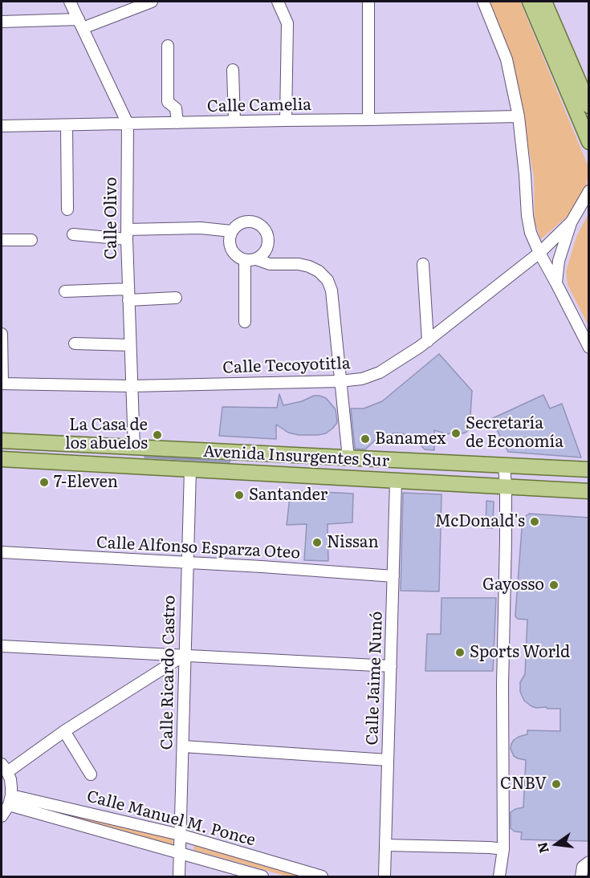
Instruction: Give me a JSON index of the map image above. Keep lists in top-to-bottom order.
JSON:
{
  "streets": {
    "main road": ["Avenida Insurgentes Sur"],
    "street": [
      "Calle Camelia",
      "Calle Olivo",
      "Calle Tecoyotitla",
      "Calle Alfonso Esparza Oteo",
      "Calle Ricardo Castro",
      "Calle Jaime Nunó",
      "Calle Manuel M. Ponce"
    ]
  },
  "crossings": [
    ["Calle Camelia", "Calle Olivo"],
    ["Calle Olivo", "Calle Tecoyotitla"],
    ["Calle Olivo", "Avenida Insurgentes Sur"],
    ["Avenida Insurgentes Sur", "Calle Ricardo Castro"],
    ["Avenida Insurgentes Sur", "Calle Jaime Nunó"],
    ["Calle Alfonso Esparza Oteo", "Calle Ricardo Castro"],
    ["Calle Alfonso Esparza Oteo", "Calle Jaime Nunó"],
    ["Calle Ricardo Castro", "Calle Manuel M. Ponce"]
  ],
  "places": [
    "Secretaría de Economía",
    "La Casa de los abuelos",
    "Banamex",
    "7-Eleven",
    "Santander",
    "McDonald's",
    "Nissan",
    "Gayosso",
    "Sports World",
    "CNBV"
  ],
  "north": "left"
}
